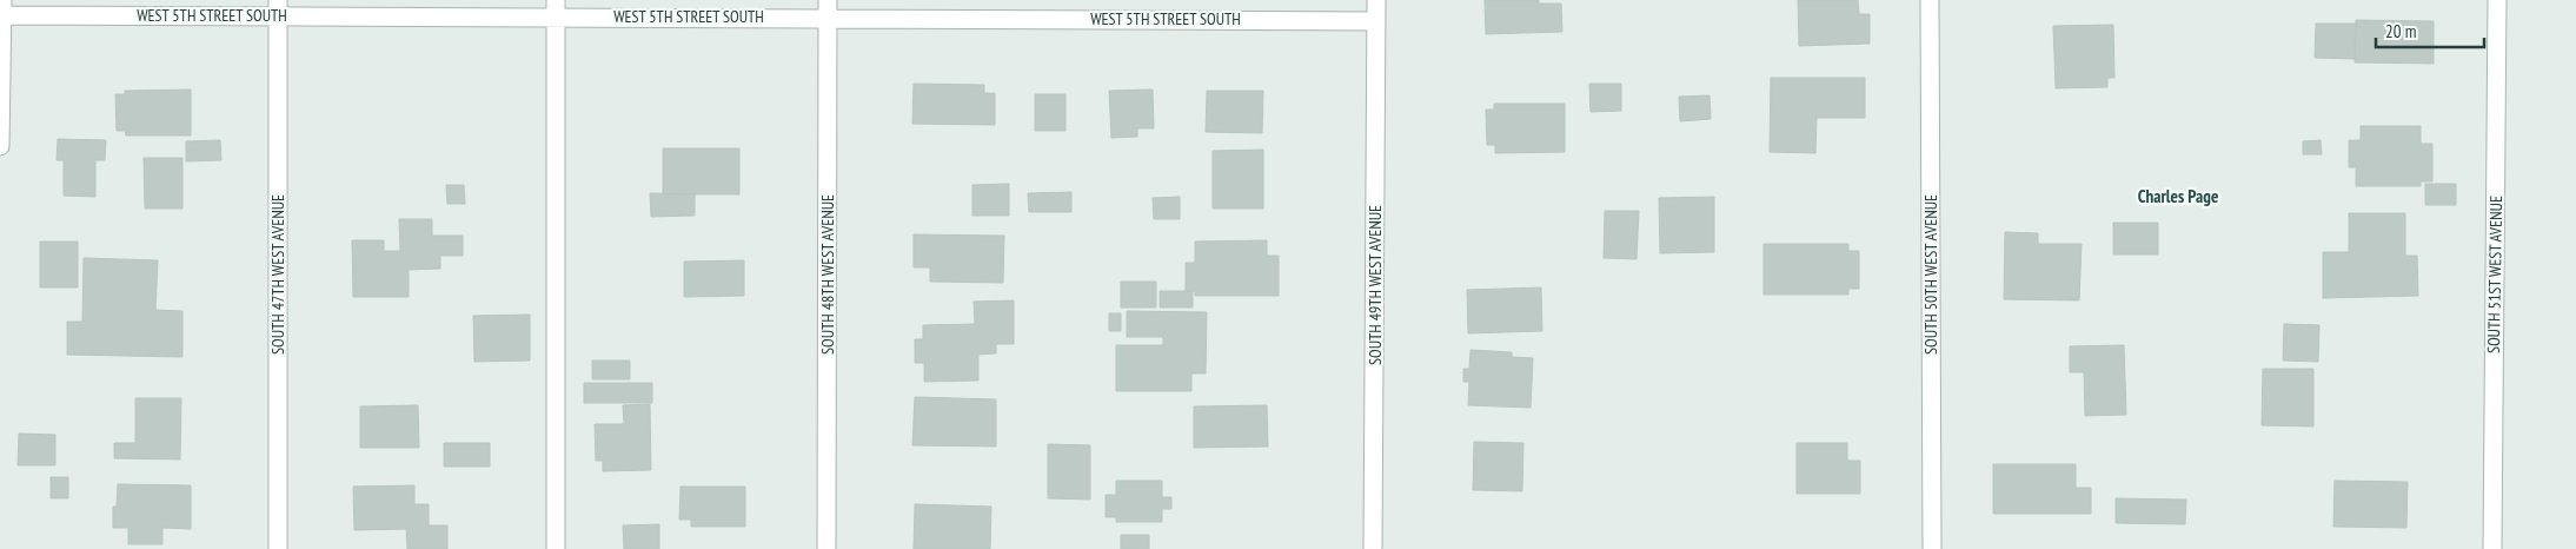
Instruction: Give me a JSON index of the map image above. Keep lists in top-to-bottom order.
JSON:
{
  "streets": {
    "street": [
      "WEST 5TH STREET SOUTH",
      "SOUTH 47TH WEST AVENUE",
      "SOUTH 48TH WEST AVENUE",
      "SOUTH 50TH WEST AVENUE",
      "SOUTH 51ST WEST AVENUE",
      "SOUTH 49TH WEST AVENUE"
    ]
  },
  "crossings": [
    ["WEST 5TH STREET SOUTH", "SOUTH 47TH WEST AVENUE"],
    ["WEST 5TH STREET SOUTH", "SOUTH 48TH WEST AVENUE"],
    ["WEST 5TH STREET SOUTH", "SOUTH 49TH WEST AVENUE"]
  ],
  "districts": ["Charles Page"],
  "scale_bar": "20 m"
}
